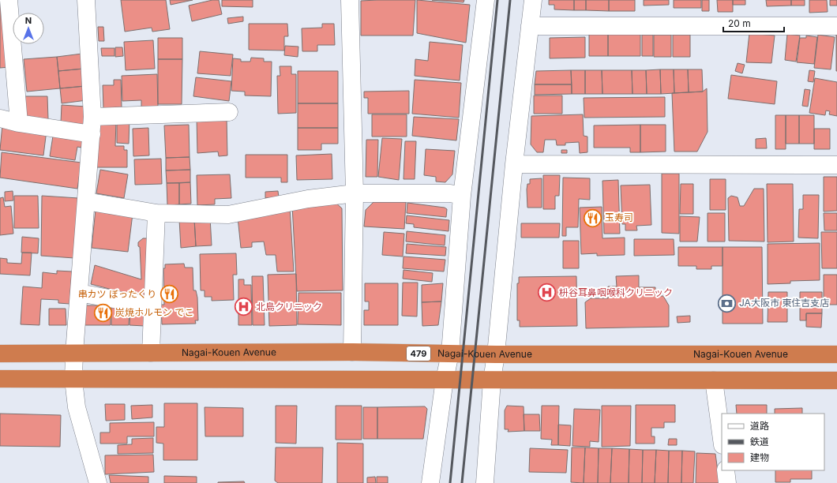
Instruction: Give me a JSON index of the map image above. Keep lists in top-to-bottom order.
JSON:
{
  "streets": {
    "highway": ["Nagai-Kouen Avenue", "479"]
  },
  "places": {
    "restaurant": ["玉寿司", "串カツ ぼったくり", "炭焼ホルモン でこ"],
    "hospital": ["枡谷耳鼻咽喉科クリニック", "北島クリニック"],
    "bank": ["JA大阪市 東住吉支店"]
  },
  "legend": ["道路", "鉄道", "建物"],
  "scale_bar": "20 m",
  "north": "top"
}
